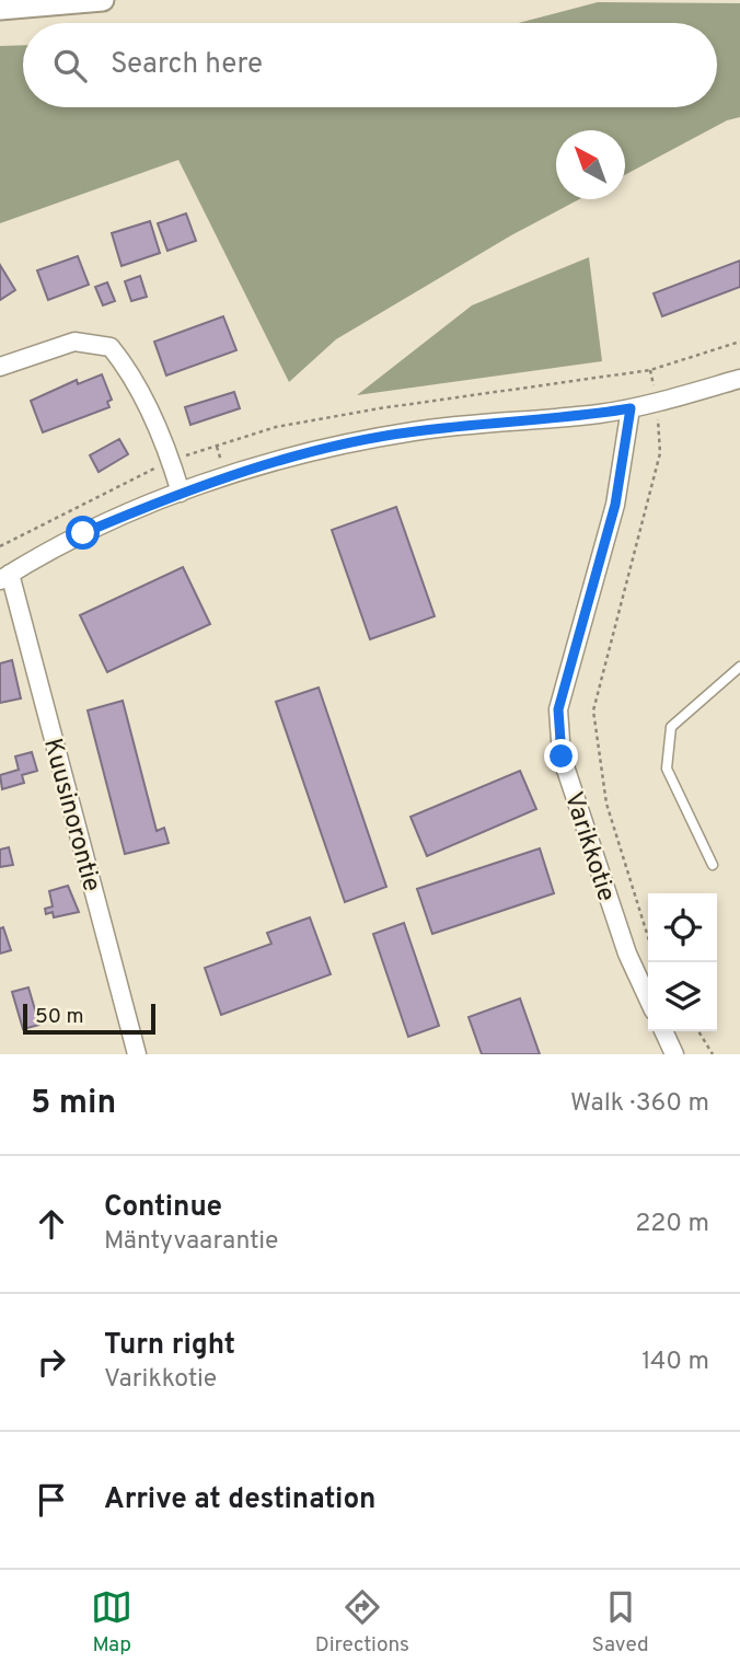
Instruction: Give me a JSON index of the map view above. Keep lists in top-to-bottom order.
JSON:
{
  "streets": {
    "street": ["Kuusinorontie", "Varikkotie"]
  },
  "scale_bar": "50 m",
  "north": "top left",
  "page": {
    "search": "Search here",
    "scale": "50 m",
    "heading": ["5 min", "Walk · 360 m"],
    "list": [
      ["Continue", "Mäntyvaarantie", "220 m"],
      ["Turn right", "Varikkotie", "140 m"],
      "Arrive at destination"
    ],
    "nav": ["Map", "Directions", "Saved"]
  }
}
